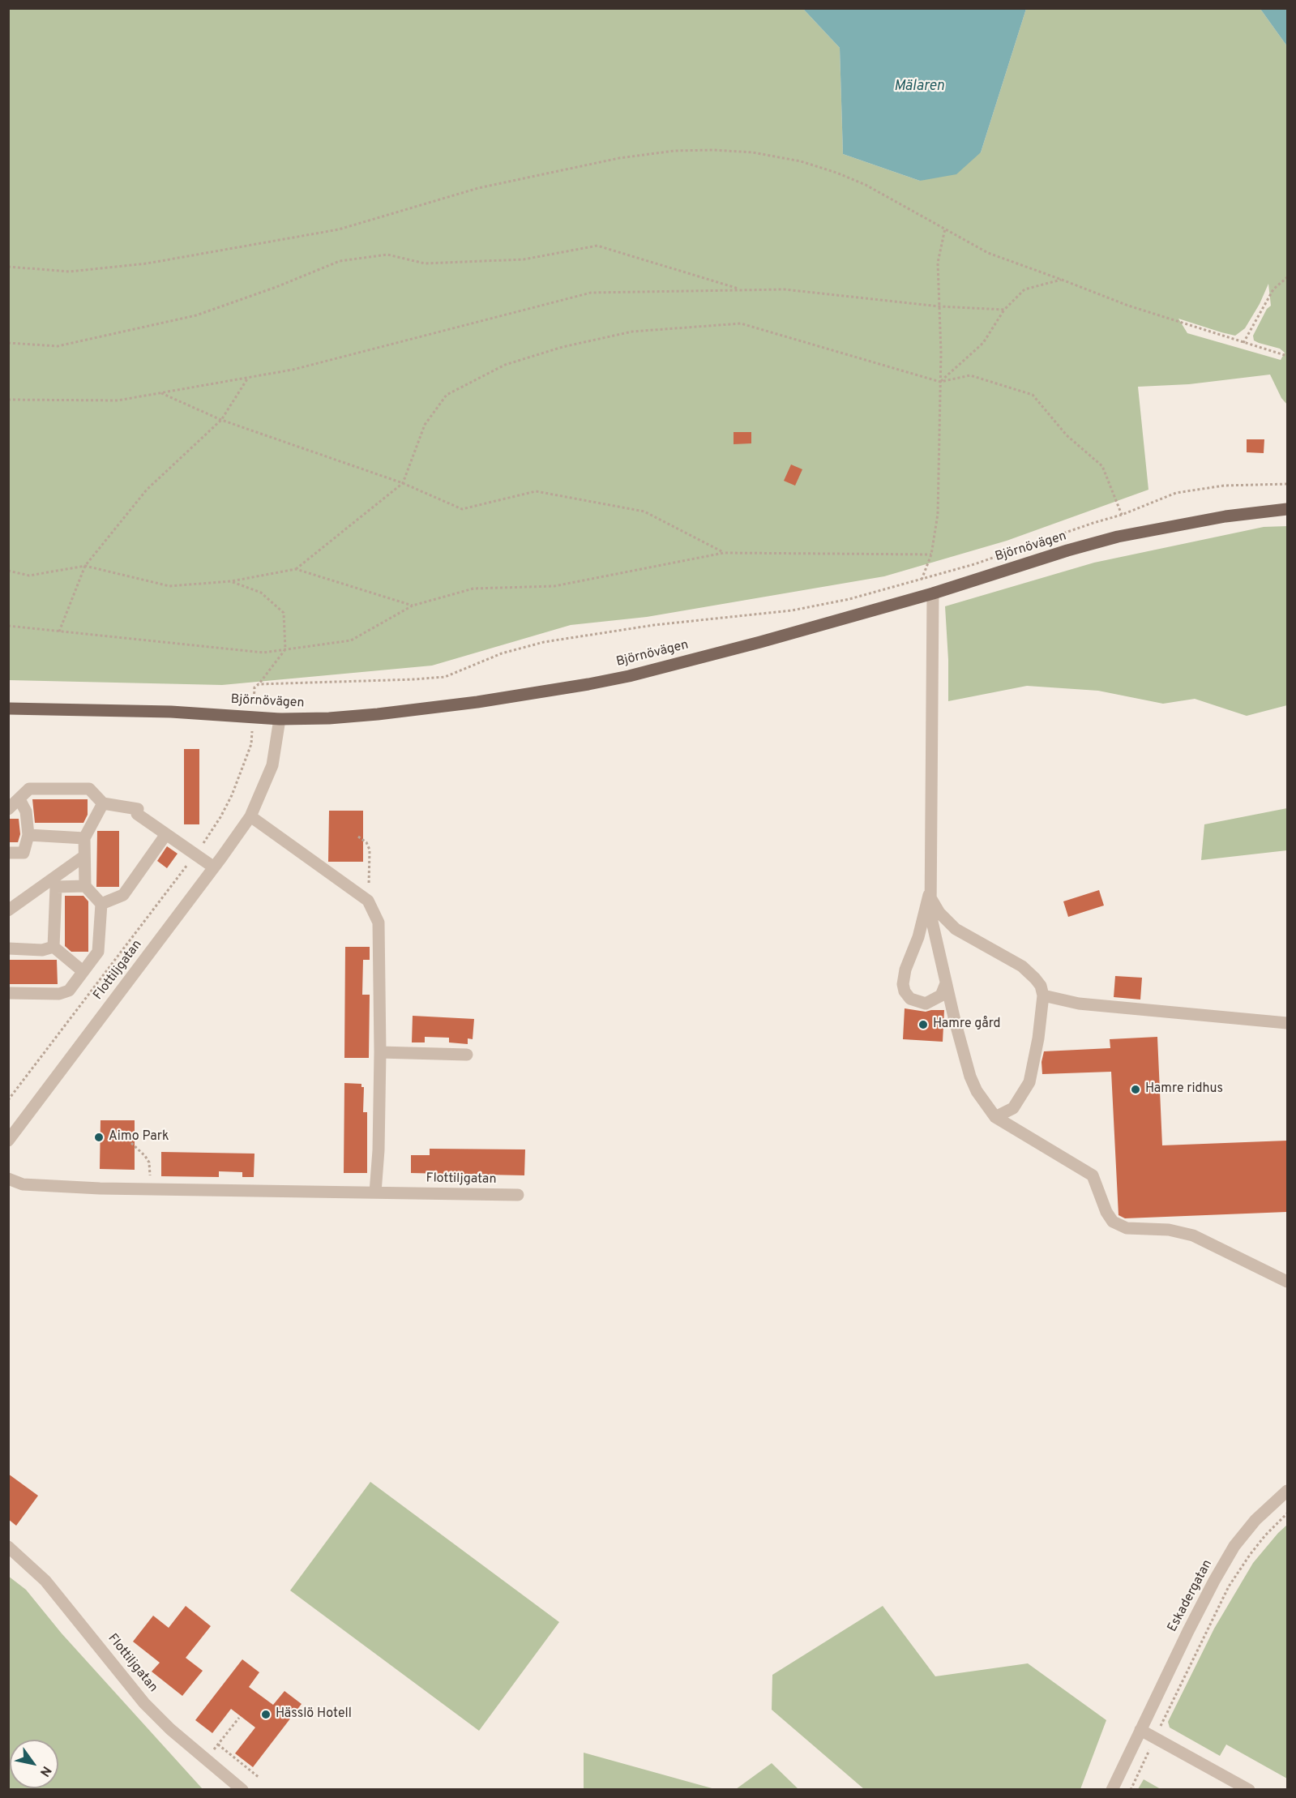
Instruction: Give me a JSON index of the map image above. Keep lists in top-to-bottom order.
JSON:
{
  "streets": {
    "main road": ["Björnövägen"],
    "street": ["Flottiljgatan", "Eskadergatan"]
  },
  "crossings": [
    ["Björnövägen", "Flottiljgatan"]
  ],
  "water": ["Mälaren"],
  "places": [
    "Hamre gård",
    "Hamre ridhus",
    "Aimo Park",
    "Hässlö Hotell"
  ],
  "north": "bottom right"
}
